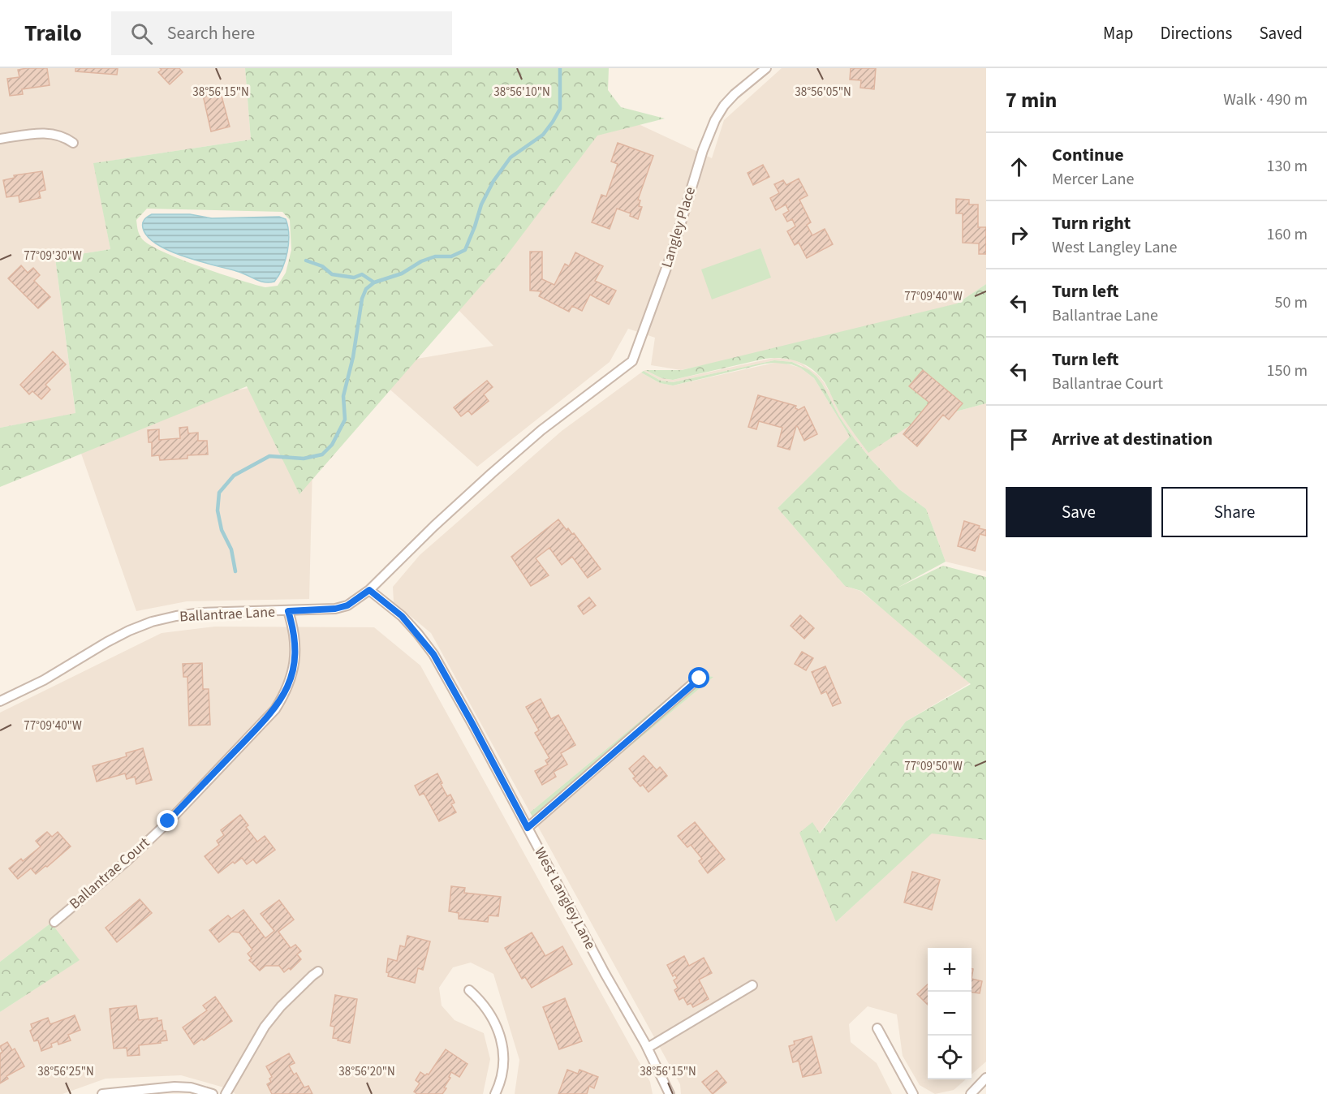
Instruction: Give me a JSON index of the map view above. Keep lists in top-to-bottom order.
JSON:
{
  "streets": {
    "street": [
      "Langley Place",
      "Ballantrae Lane",
      "Ballantrae Court",
      "West Langley Lane"
    ]
  },
  "crossings": [
    ["Langley Place", "Ballantrae Lane"],
    ["Ballantrae Lane", "Ballantrae Court"],
    ["Ballantrae Lane", "West Langley Lane"]
  ],
  "page": {
    "header": "Trailo",
    "search": "Search here",
    "nav": ["Map", "Directions", "Saved"],
    "heading": ["7 min", "Walk · 490 m"],
    "list": [
      ["Continue", "Mercer Lane", "130 m"],
      ["Turn right", "West Langley Lane", "160 m"],
      ["Turn left", "Ballantrae Lane", "50 m"],
      ["Turn left", "Ballantrae Court", "150 m"],
      "Arrive at destination"
    ],
    "buttons": ["Save", "Share"],
    "map_buttons": ["+", "−"]
  },
  "coordinates": [
    "38°56'15\"N",
    "38°56'10\"N",
    "38°56'05\"N",
    "77°09'30\"W",
    "77°09'40\"W",
    "77°09'50\"W",
    "38°56'25\"N",
    "38°56'20\"N"
  ]
}
